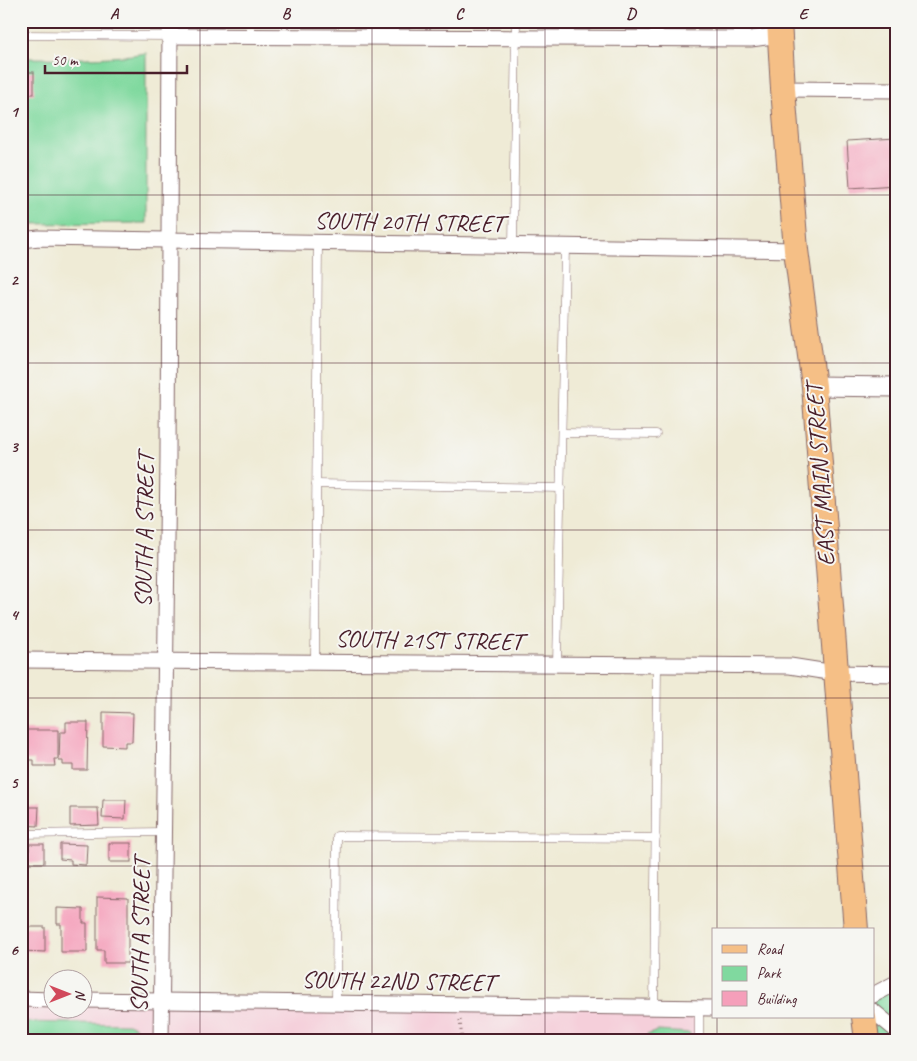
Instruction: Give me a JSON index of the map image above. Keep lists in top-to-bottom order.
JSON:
{
  "streets": {
    "main road": ["EAST MAIN STREET"],
    "street": [
      "SOUTH 20TH STREET",
      "SOUTH A STREET",
      "SOUTH 21ST STREET",
      "SOUTH 22ND STREET"
    ]
  },
  "crossings": [
    ["SOUTH 20TH STREET", "EAST MAIN STREET"],
    ["SOUTH 20TH STREET", "SOUTH A STREET"],
    ["EAST MAIN STREET", "SOUTH 21ST STREET"],
    ["SOUTH A STREET", "SOUTH 21ST STREET"],
    ["SOUTH A STREET", "SOUTH 22ND STREET"]
  ],
  "legend": ["Road", "Park", "Building"],
  "scale_bar": "50 m",
  "north": "right",
  "grid": {
    "columns": [
      "A",
      "B",
      "C",
      "D",
      "E"
    ],
    "rows": [
      "1",
      "2",
      "3",
      "4",
      "5",
      "6"
    ]
  }
}
